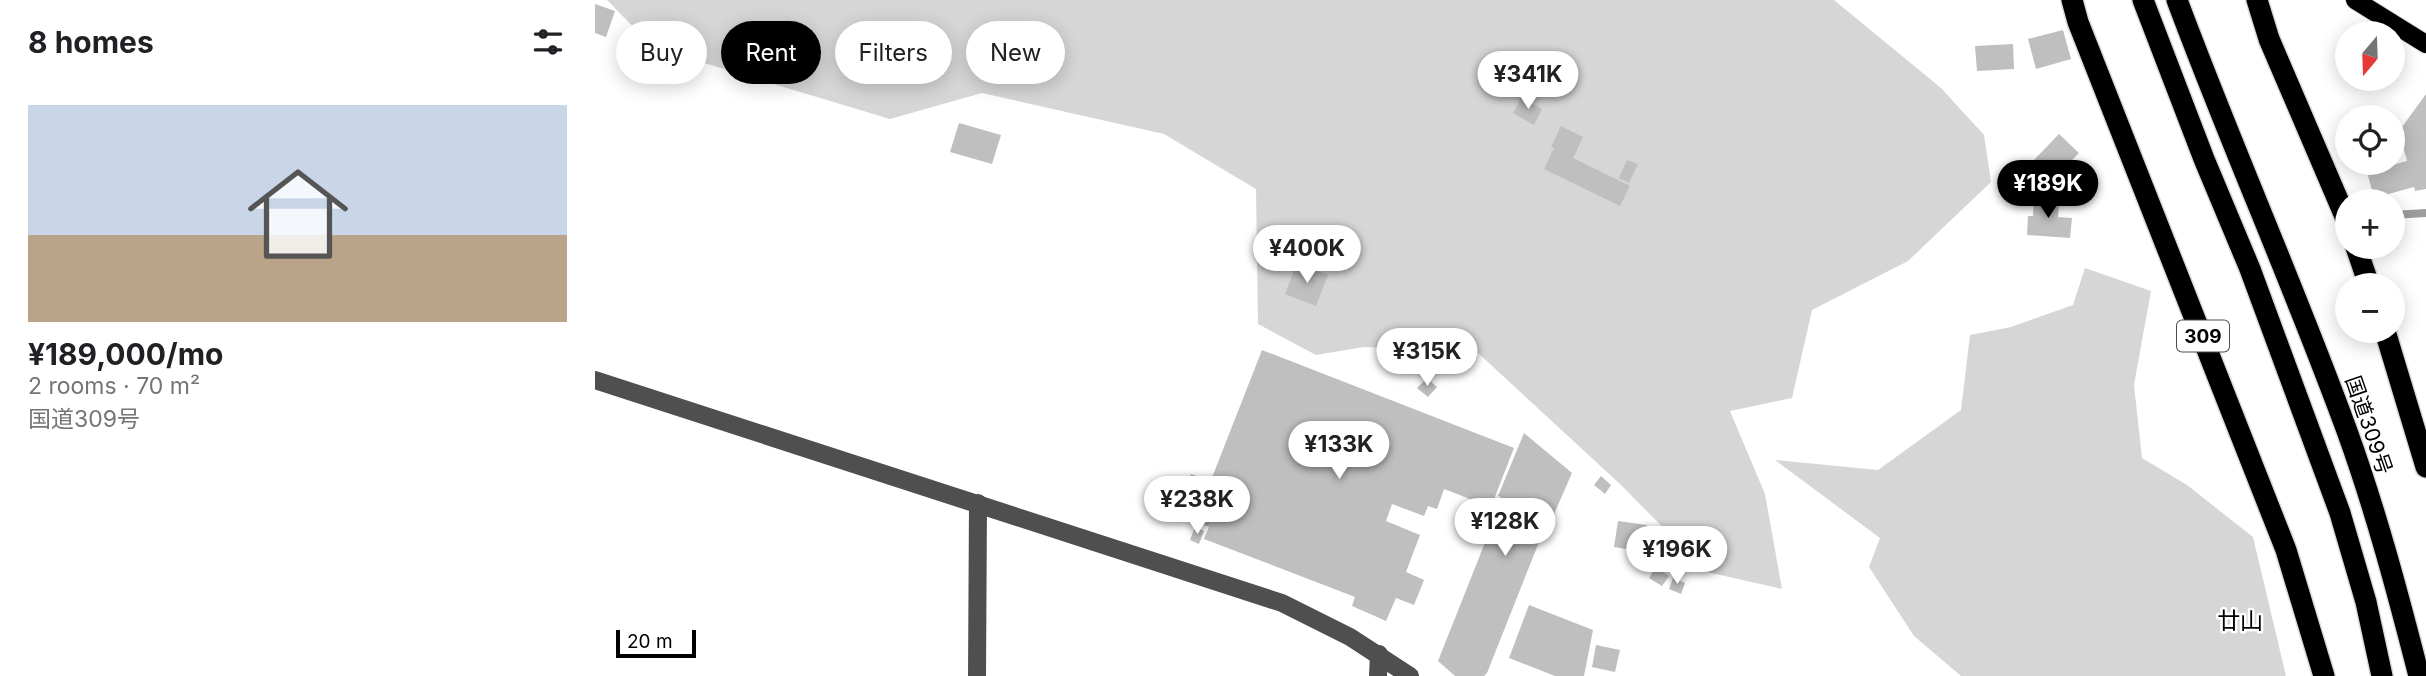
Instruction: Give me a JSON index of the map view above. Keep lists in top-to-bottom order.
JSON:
{
  "streets": {
    "highway": ["309", "国道309号"]
  },
  "districts": ["廿山"],
  "scale_bar": "20 m",
  "north": "bottom",
  "page": {
    "heading": "8 homes",
    "map_buttons": ["+", "−"],
    "chip": [
      "Buy",
      "Rent",
      "Filters",
      "New"
    ],
    "price": [
      "¥341K",
      "¥189K",
      "¥400K",
      "¥315K",
      "¥133K",
      "¥238K",
      "¥128K",
      "¥196K"
    ],
    "list": [
      {
        "name": "¥189,000/mo",
        "note": "2 rooms · 70 m² · 国道309号"
      }
    ],
    "scale": "20 m"
  }
}
